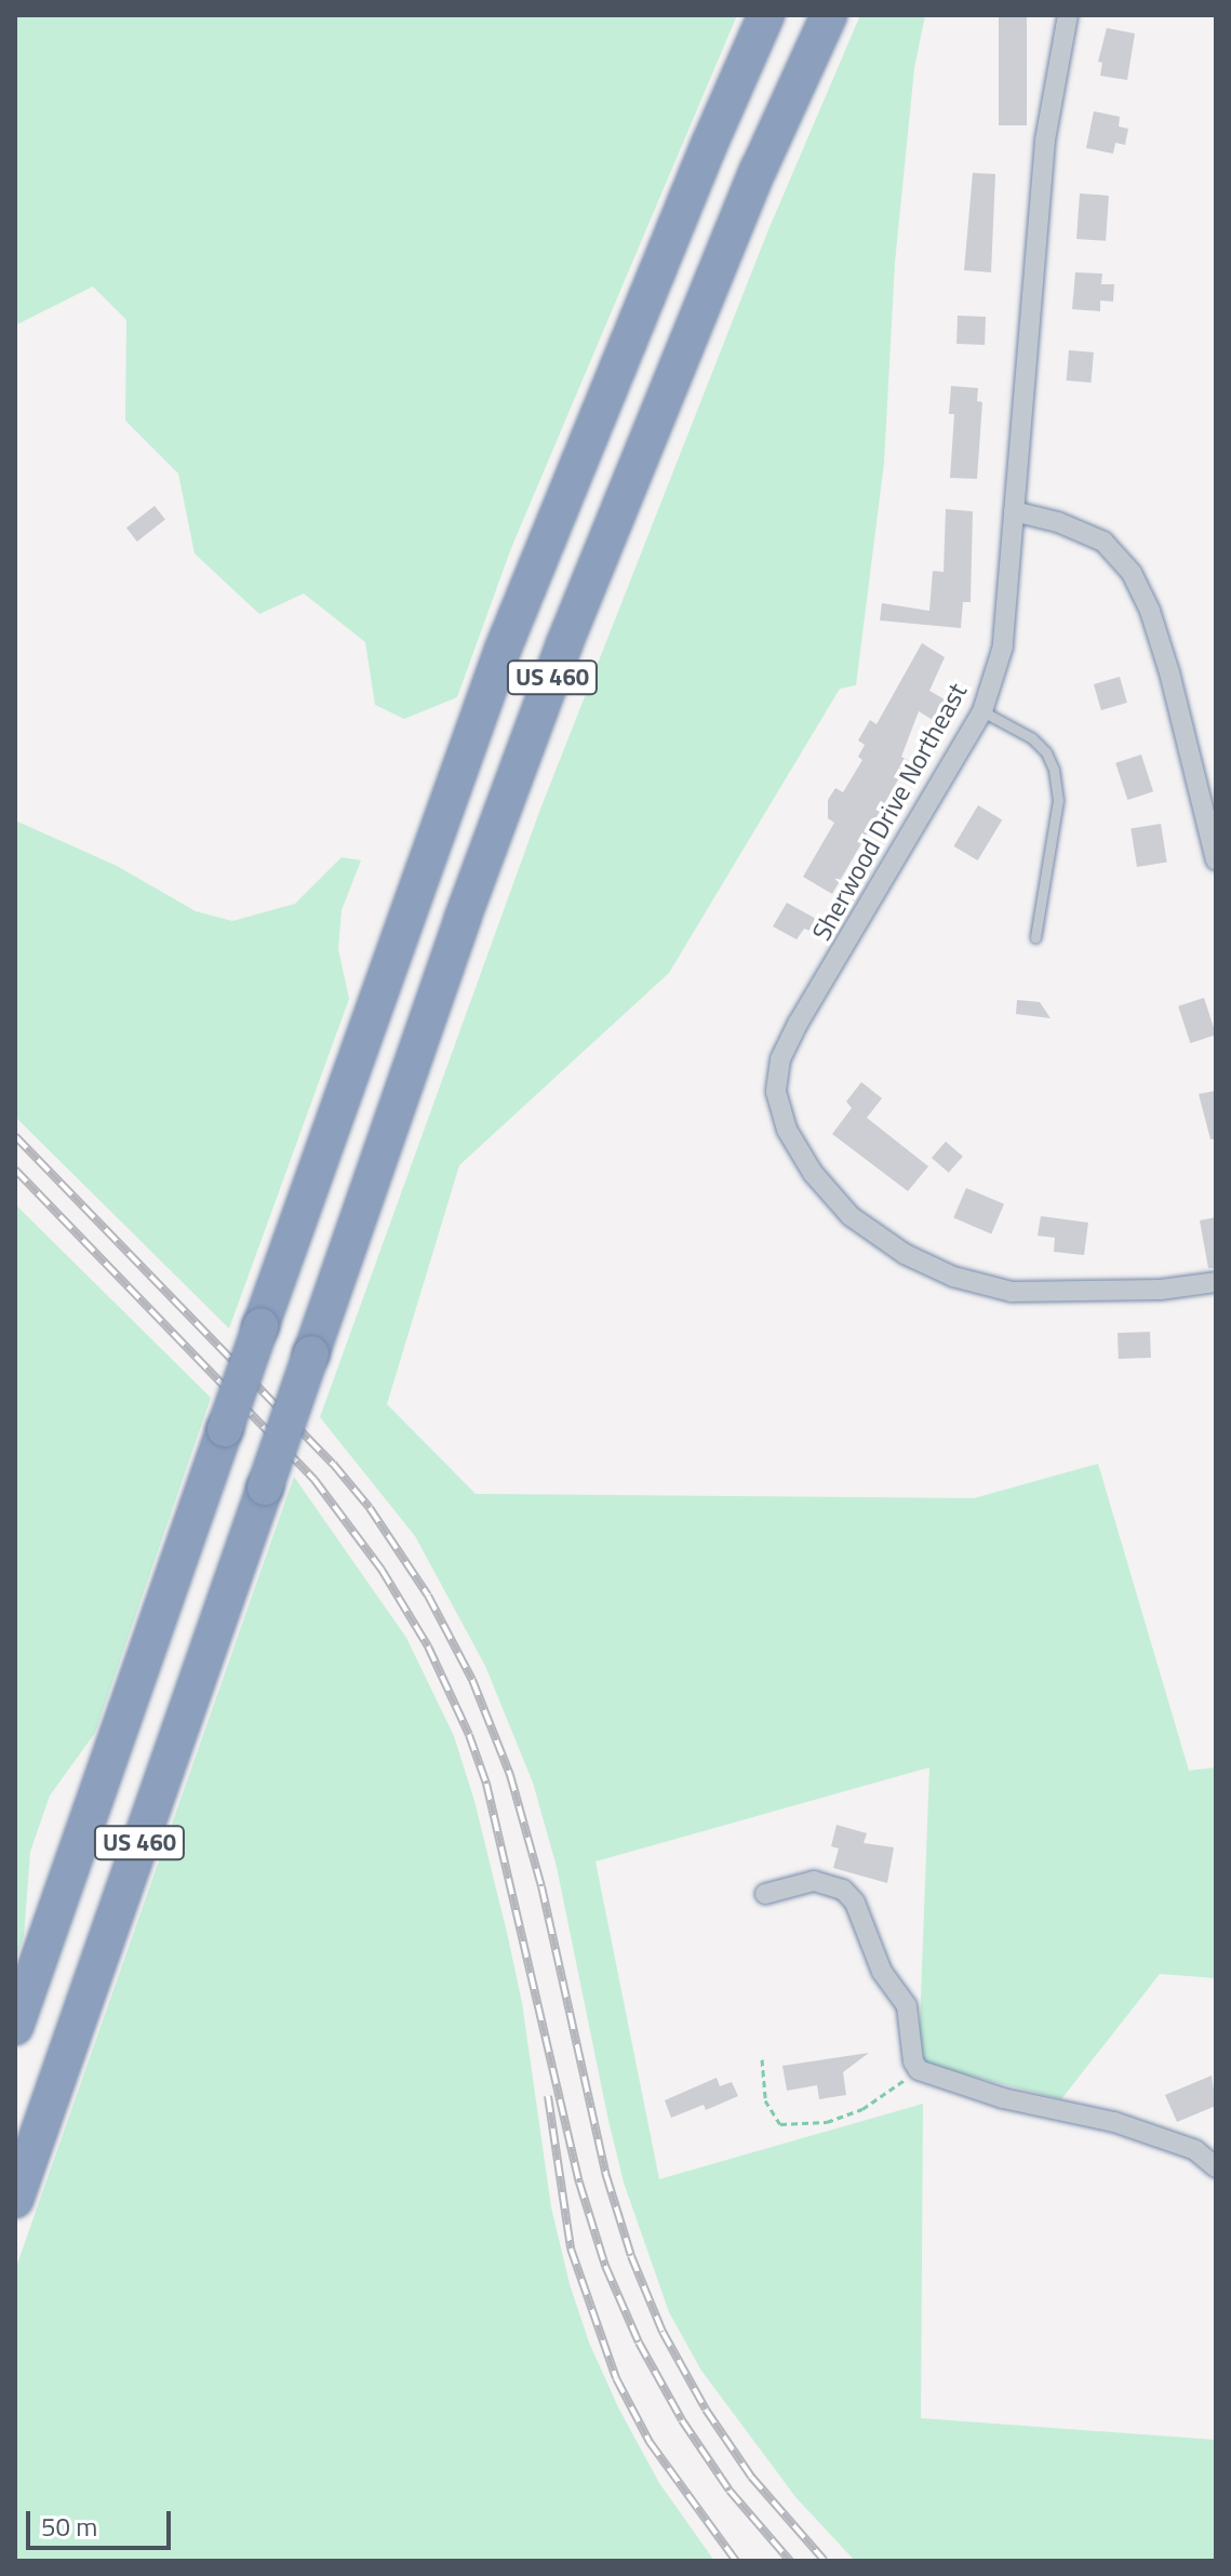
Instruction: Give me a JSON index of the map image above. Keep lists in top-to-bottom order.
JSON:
{
  "streets": {
    "highway": ["US 460"],
    "street": ["Sherwood Drive Northeast"]
  },
  "scale_bar": "50 m"
}
